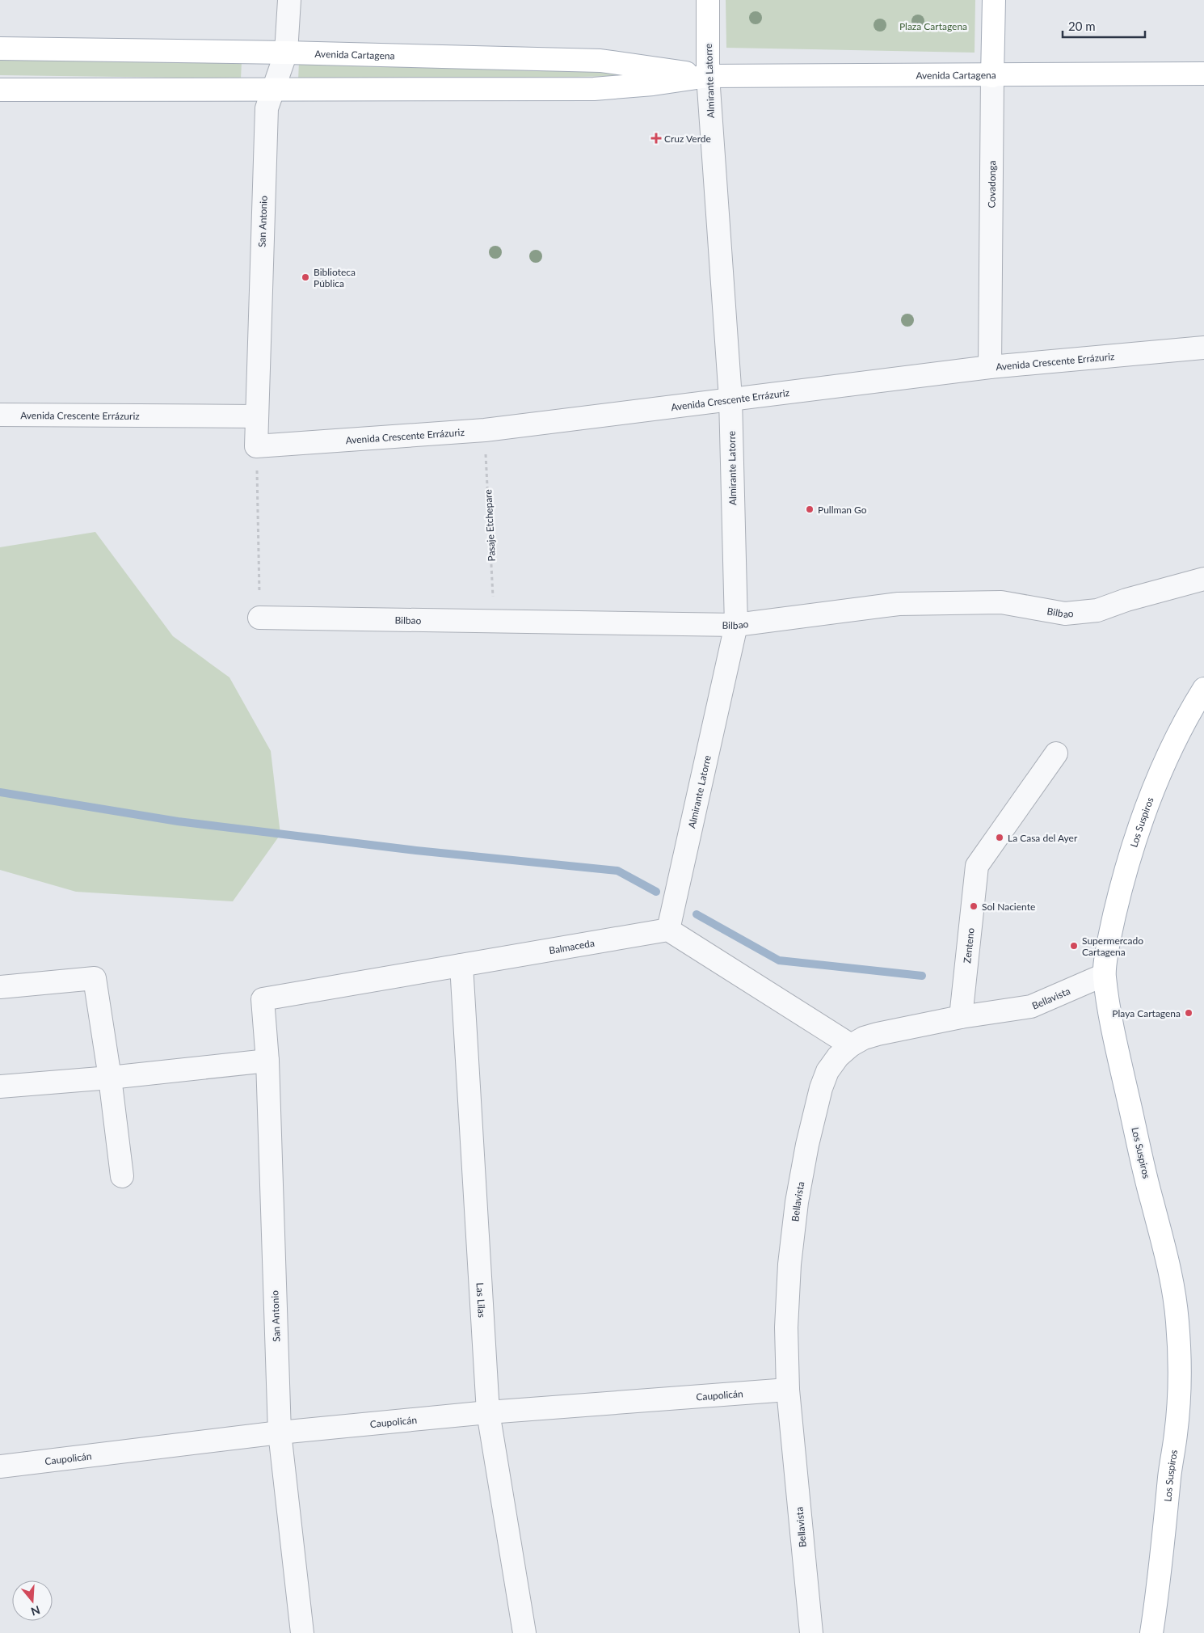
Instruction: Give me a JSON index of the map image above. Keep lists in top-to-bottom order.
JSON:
{
  "streets": {
    "main road": [
      "Avenida Cartagena",
      "Almirante Latorre",
      "Covadonga",
      "Los Suspiros"
    ],
    "street": [
      "San Antonio",
      "Avenida Crescente Errázuriz",
      "Bilbao",
      "Zenteno",
      "Balmaceda",
      "Bellavista",
      "Las Lilas",
      "Caupolicán"
    ],
    "path": ["Pasaje Etchepare"]
  },
  "crossings": [
    ["Avenida Cartagena", "Almirante Latorre"],
    ["Avenida Cartagena", "Covadonga"],
    ["Avenida Cartagena", "San Antonio"],
    ["Almirante Latorre", "Avenida Crescente Errázuriz"],
    ["Almirante Latorre", "Bilbao"],
    ["Almirante Latorre", "Balmaceda"],
    ["Covadonga", "Avenida Crescente Errázuriz"],
    ["San Antonio", "Avenida Crescente Errázuriz"],
    ["San Antonio", "Balmaceda"],
    ["San Antonio", "Caupolicán"],
    ["Avenida Crescente Errázuriz", "Pasaje Etchepare"],
    ["Pasaje Etchepare", "Bilbao"],
    ["Los Suspiros", "Bellavista"],
    ["Zenteno", "Bellavista"],
    ["Balmaceda", "Las Lilas"],
    ["Bellavista", "Caupolicán"],
    ["Las Lilas", "Caupolicán"]
  ],
  "parks": ["Plaza Cartagena"],
  "places": {
    "health": ["Cruz Verde"],
    "other": [
      "Biblioteca Pública",
      "Pullman Go",
      "La Casa del Ayer",
      "Sol Naciente",
      "Supermercado Cartagena",
      "Playa Cartagena"
    ]
  },
  "scale_bar": "20 m",
  "north": "bottom"
}
